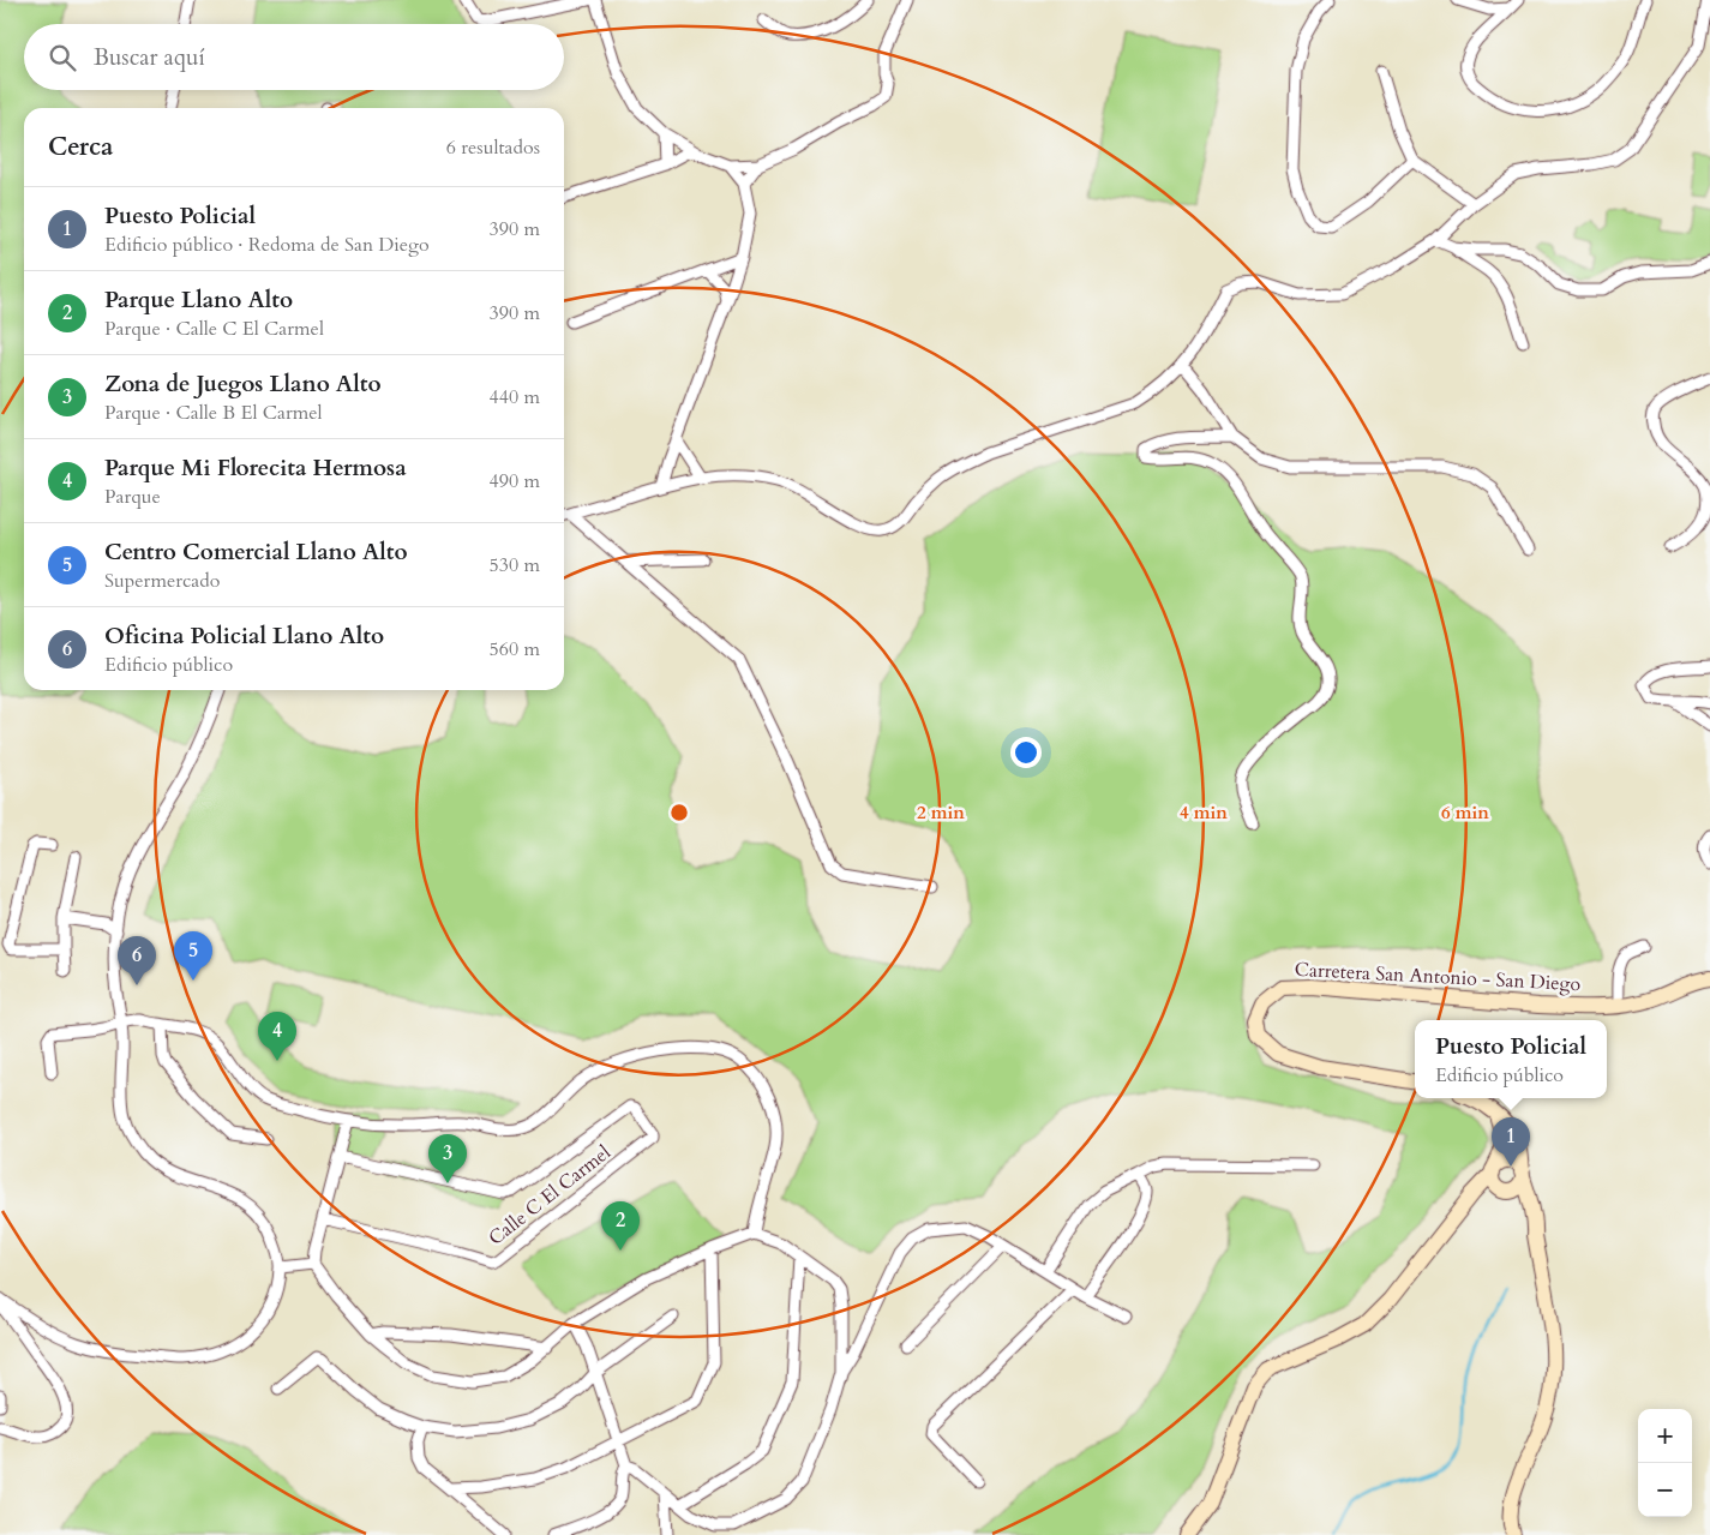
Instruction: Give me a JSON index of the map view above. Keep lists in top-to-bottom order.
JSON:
{
  "streets": {
    "street": ["Carretera San Antonio - San Diego", "Calle C El Carmel"]
  },
  "page": {
    "search": "Buscar aquí",
    "heading": ["Cerca", "6 resultados"],
    "list": [
      {
        "mark": "1",
        "name": "Puesto Policial",
        "note": "Edificio público · Redoma de San Diego",
        "value": "390 m"
      },
      {
        "mark": "2",
        "name": "Parque Llano Alto",
        "note": "Parque · Calle C El Carmel",
        "value": "390 m"
      },
      {
        "mark": "3",
        "name": "Zona de Juegos Llano Alto",
        "note": "Parque · Calle B El Carmel",
        "value": "440 m"
      },
      {
        "mark": "4",
        "name": "Parque Mi Florecita Hermosa",
        "note": "Parque",
        "value": "490 m"
      },
      {
        "mark": "5",
        "name": "Centro Comercial Llano Alto",
        "note": "Supermercado",
        "value": "530 m"
      },
      {
        "mark": "6",
        "name": "Oficina Policial Llano Alto",
        "note": "Edificio público",
        "value": "560 m"
      }
    ],
    "pins": [
      "5",
      "6",
      "4",
      "1",
      "3",
      "2"
    ],
    "popup": ["Puesto Policial", "Edificio público"],
    "map_buttons": ["+", "−"]
  },
  "rings": ["2 min", "4 min", "6 min"]
}
